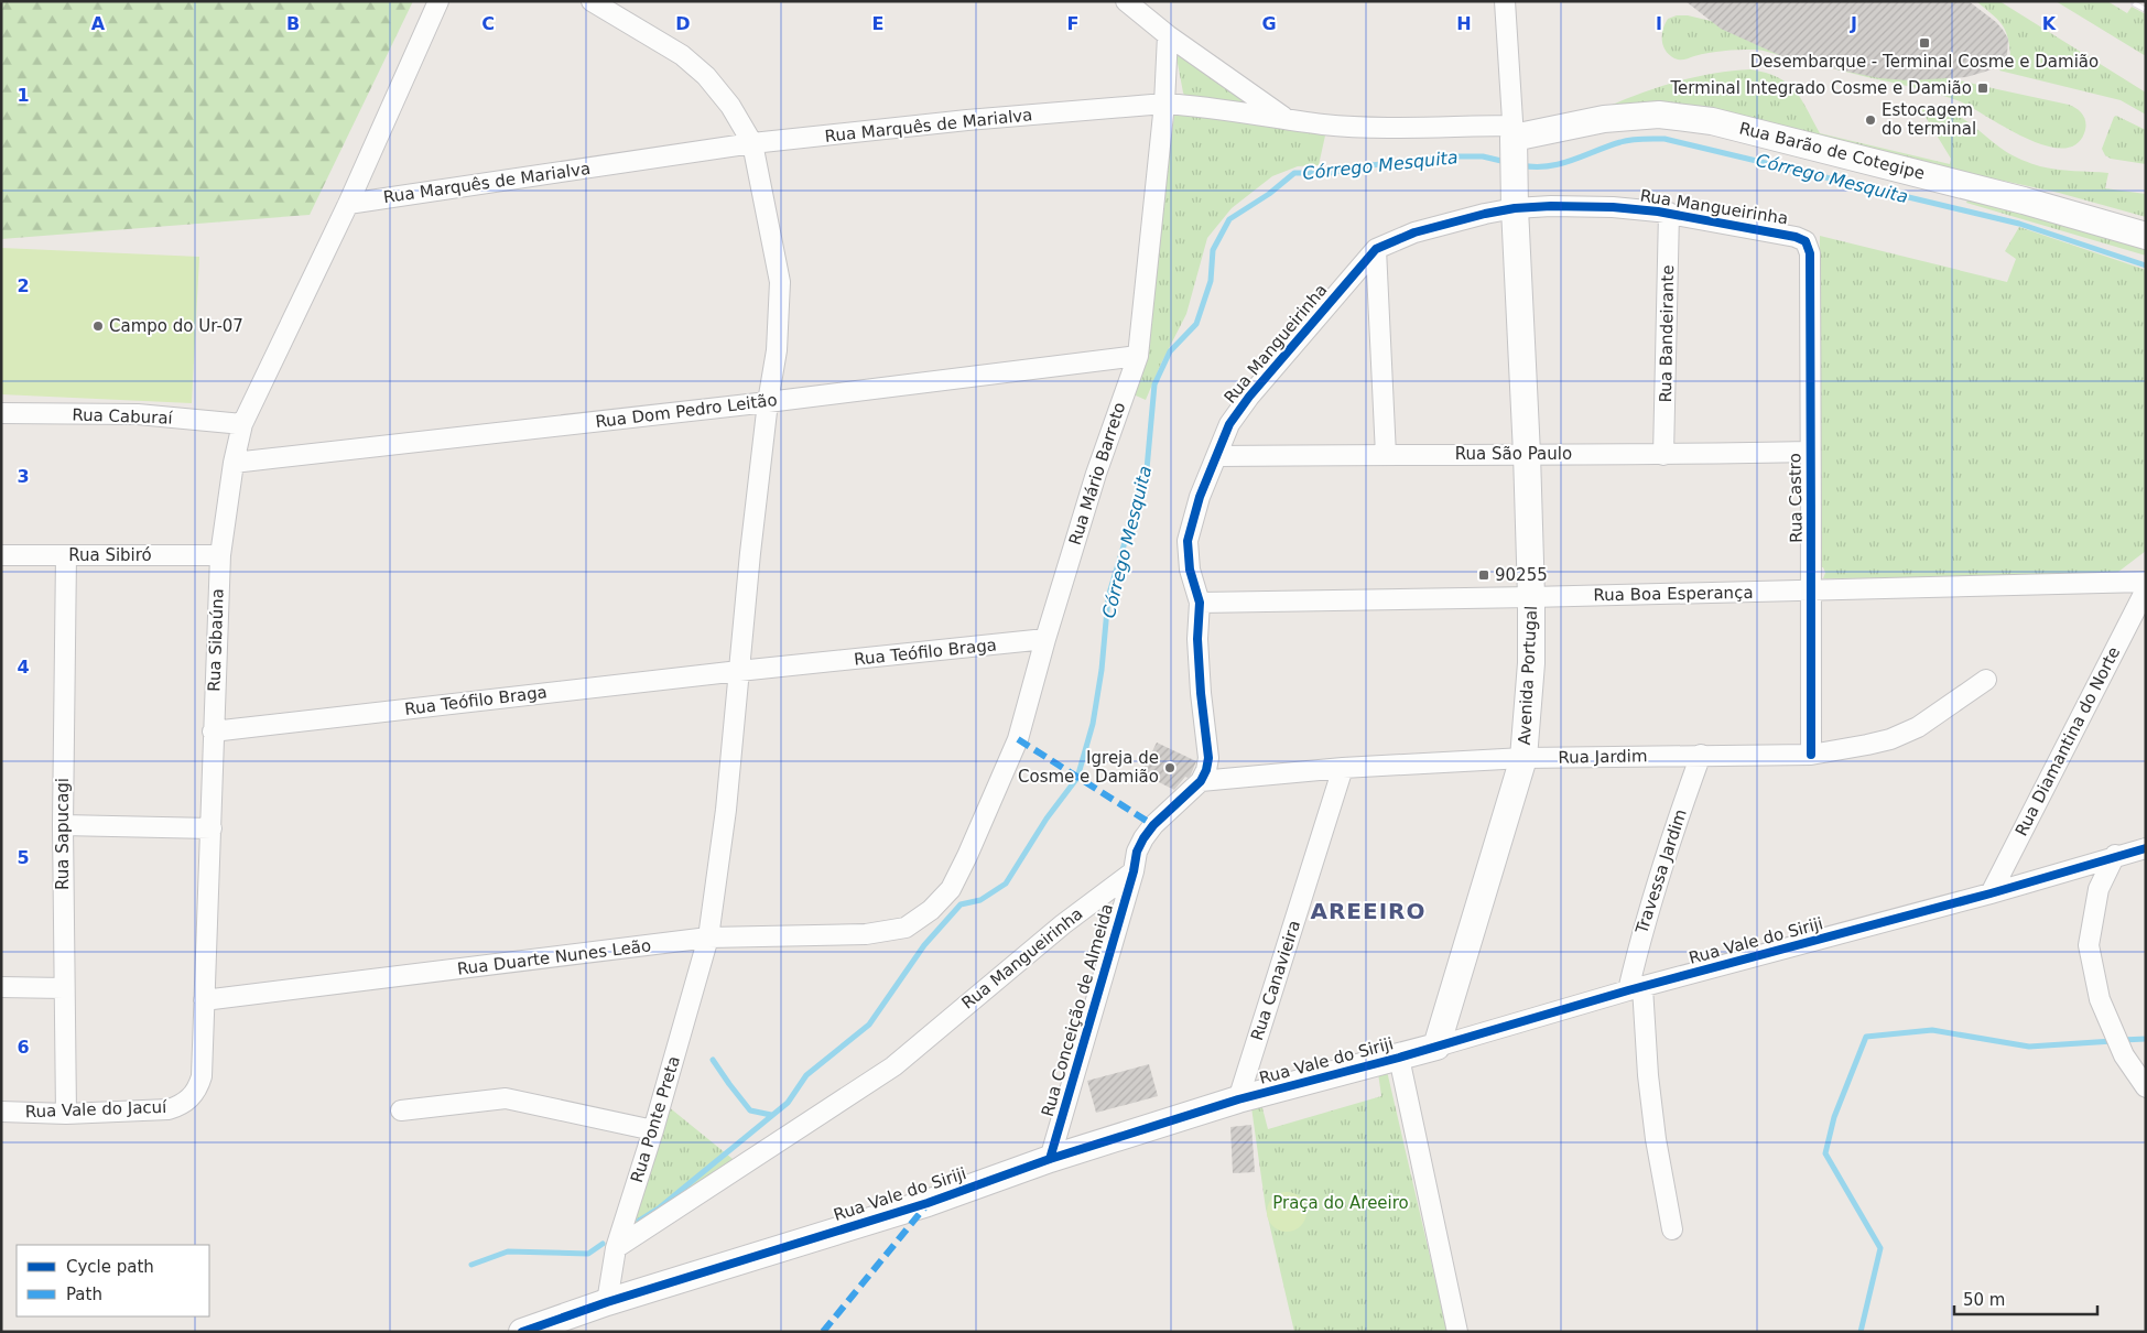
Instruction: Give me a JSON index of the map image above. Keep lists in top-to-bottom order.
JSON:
{
  "streets": {
    "street": [
      "Rua Marquês de Marialva",
      "Rua Barão de Cotegipe",
      "Rua Mangueirinha",
      "Rua Bandeirante",
      "Rua Dom Pedro Leitão",
      "Rua Caburaí",
      "Rua São Paulo",
      "Rua Mário Barreto",
      "Rua Castro",
      "Rua Sibiró",
      "Rua Boa Esperança",
      "Rua Sibaúna",
      "Rua Teófilo Braga",
      "Avenida Portugal",
      "Rua Diamantina do Norte",
      "Rua Jardim",
      "Rua Sapucagi",
      "Travessa Jardim",
      "Rua Vale do Siriji",
      "Rua Duarte Nunes Leão",
      "Rua Canavieira",
      "Rua Conceição de Almeida",
      "Rua Vale do Jacuí",
      "Rua Ponte Preta"
    ]
  },
  "crossings": [
    ["Rua Marquês de Marialva", "Rua Barão de Cotegipe"],
    ["Rua Marquês de Marialva", "Rua Mário Barreto"],
    ["Rua Marquês de Marialva", "Rua Sibaúna"],
    ["Rua Marquês de Marialva", "Avenida Portugal"],
    ["Rua Barão de Cotegipe", "Avenida Portugal"],
    ["Rua Mangueirinha", "Rua Bandeirante"],
    ["Rua Mangueirinha", "Rua São Paulo"],
    ["Rua Mangueirinha", "Rua Castro"],
    ["Rua Mangueirinha", "Rua Boa Esperança"],
    ["Rua Mangueirinha", "Avenida Portugal"],
    ["Rua Mangueirinha", "Rua Jardim"],
    ["Rua Mangueirinha", "Rua Conceição de Almeida"],
    ["Rua Mangueirinha", "Rua Ponte Preta"],
    ["Rua Bandeirante", "Rua São Paulo"],
    ["Rua Dom Pedro Leitão", "Rua Mário Barreto"],
    ["Rua Dom Pedro Leitão", "Rua Sibaúna"],
    ["Rua Caburaí", "Rua Sibaúna"],
    ["Rua São Paulo", "Rua Castro"],
    ["Rua São Paulo", "Avenida Portugal"],
    ["Rua Mário Barreto", "Rua Teófilo Braga"],
    ["Rua Mário Barreto", "Rua Duarte Nunes Leão"],
    ["Rua Castro", "Rua Boa Esperança"],
    ["Rua Castro", "Rua Jardim"],
    ["Rua Sibiró", "Rua Sibaúna"],
    ["Rua Sibiró", "Rua Sapucagi"],
    ["Rua Boa Esperança", "Avenida Portugal"],
    ["Rua Sibaúna", "Rua Teófilo Braga"],
    ["Rua Sibaúna", "Rua Duarte Nunes Leão"],
    ["Rua Sibaúna", "Rua Vale do Jacuí"],
    ["Avenida Portugal", "Rua Jardim"],
    ["Avenida Portugal", "Rua Vale do Siriji"],
    ["Rua Diamantina do Norte", "Rua Vale do Siriji"],
    ["Rua Jardim", "Travessa Jardim"],
    ["Rua Jardim", "Rua Canavieira"],
    ["Rua Sapucagi", "Rua Vale do Jacuí"],
    ["Travessa Jardim", "Rua Vale do Siriji"],
    ["Rua Vale do Siriji", "Rua Canavieira"],
    ["Rua Vale do Siriji", "Rua Conceição de Almeida"],
    ["Rua Vale do Siriji", "Rua Ponte Preta"],
    ["Rua Duarte Nunes Leão", "Rua Ponte Preta"]
  ],
  "districts": ["AREEIRO"],
  "water": ["Córrego Mesquita"],
  "parks": ["Praça do Areeiro"],
  "places": {
    "transit": ["Desembarque - Terminal Cosme e Damião", "Terminal Integrado Cosme e Damião", "90255"],
    "other": ["Estocagem do terminal", "Campo do Ur-07", "Igreja de Cosme e Damião"]
  },
  "legend": ["Cycle path", "Path"],
  "scale_bar": "50 m",
  "grid": {
    "columns": [
      "A",
      "B",
      "C",
      "D",
      "E",
      "F",
      "G",
      "H",
      "I",
      "J",
      "K"
    ],
    "rows": [
      "1",
      "2",
      "3",
      "4",
      "5",
      "6"
    ]
  }
}
